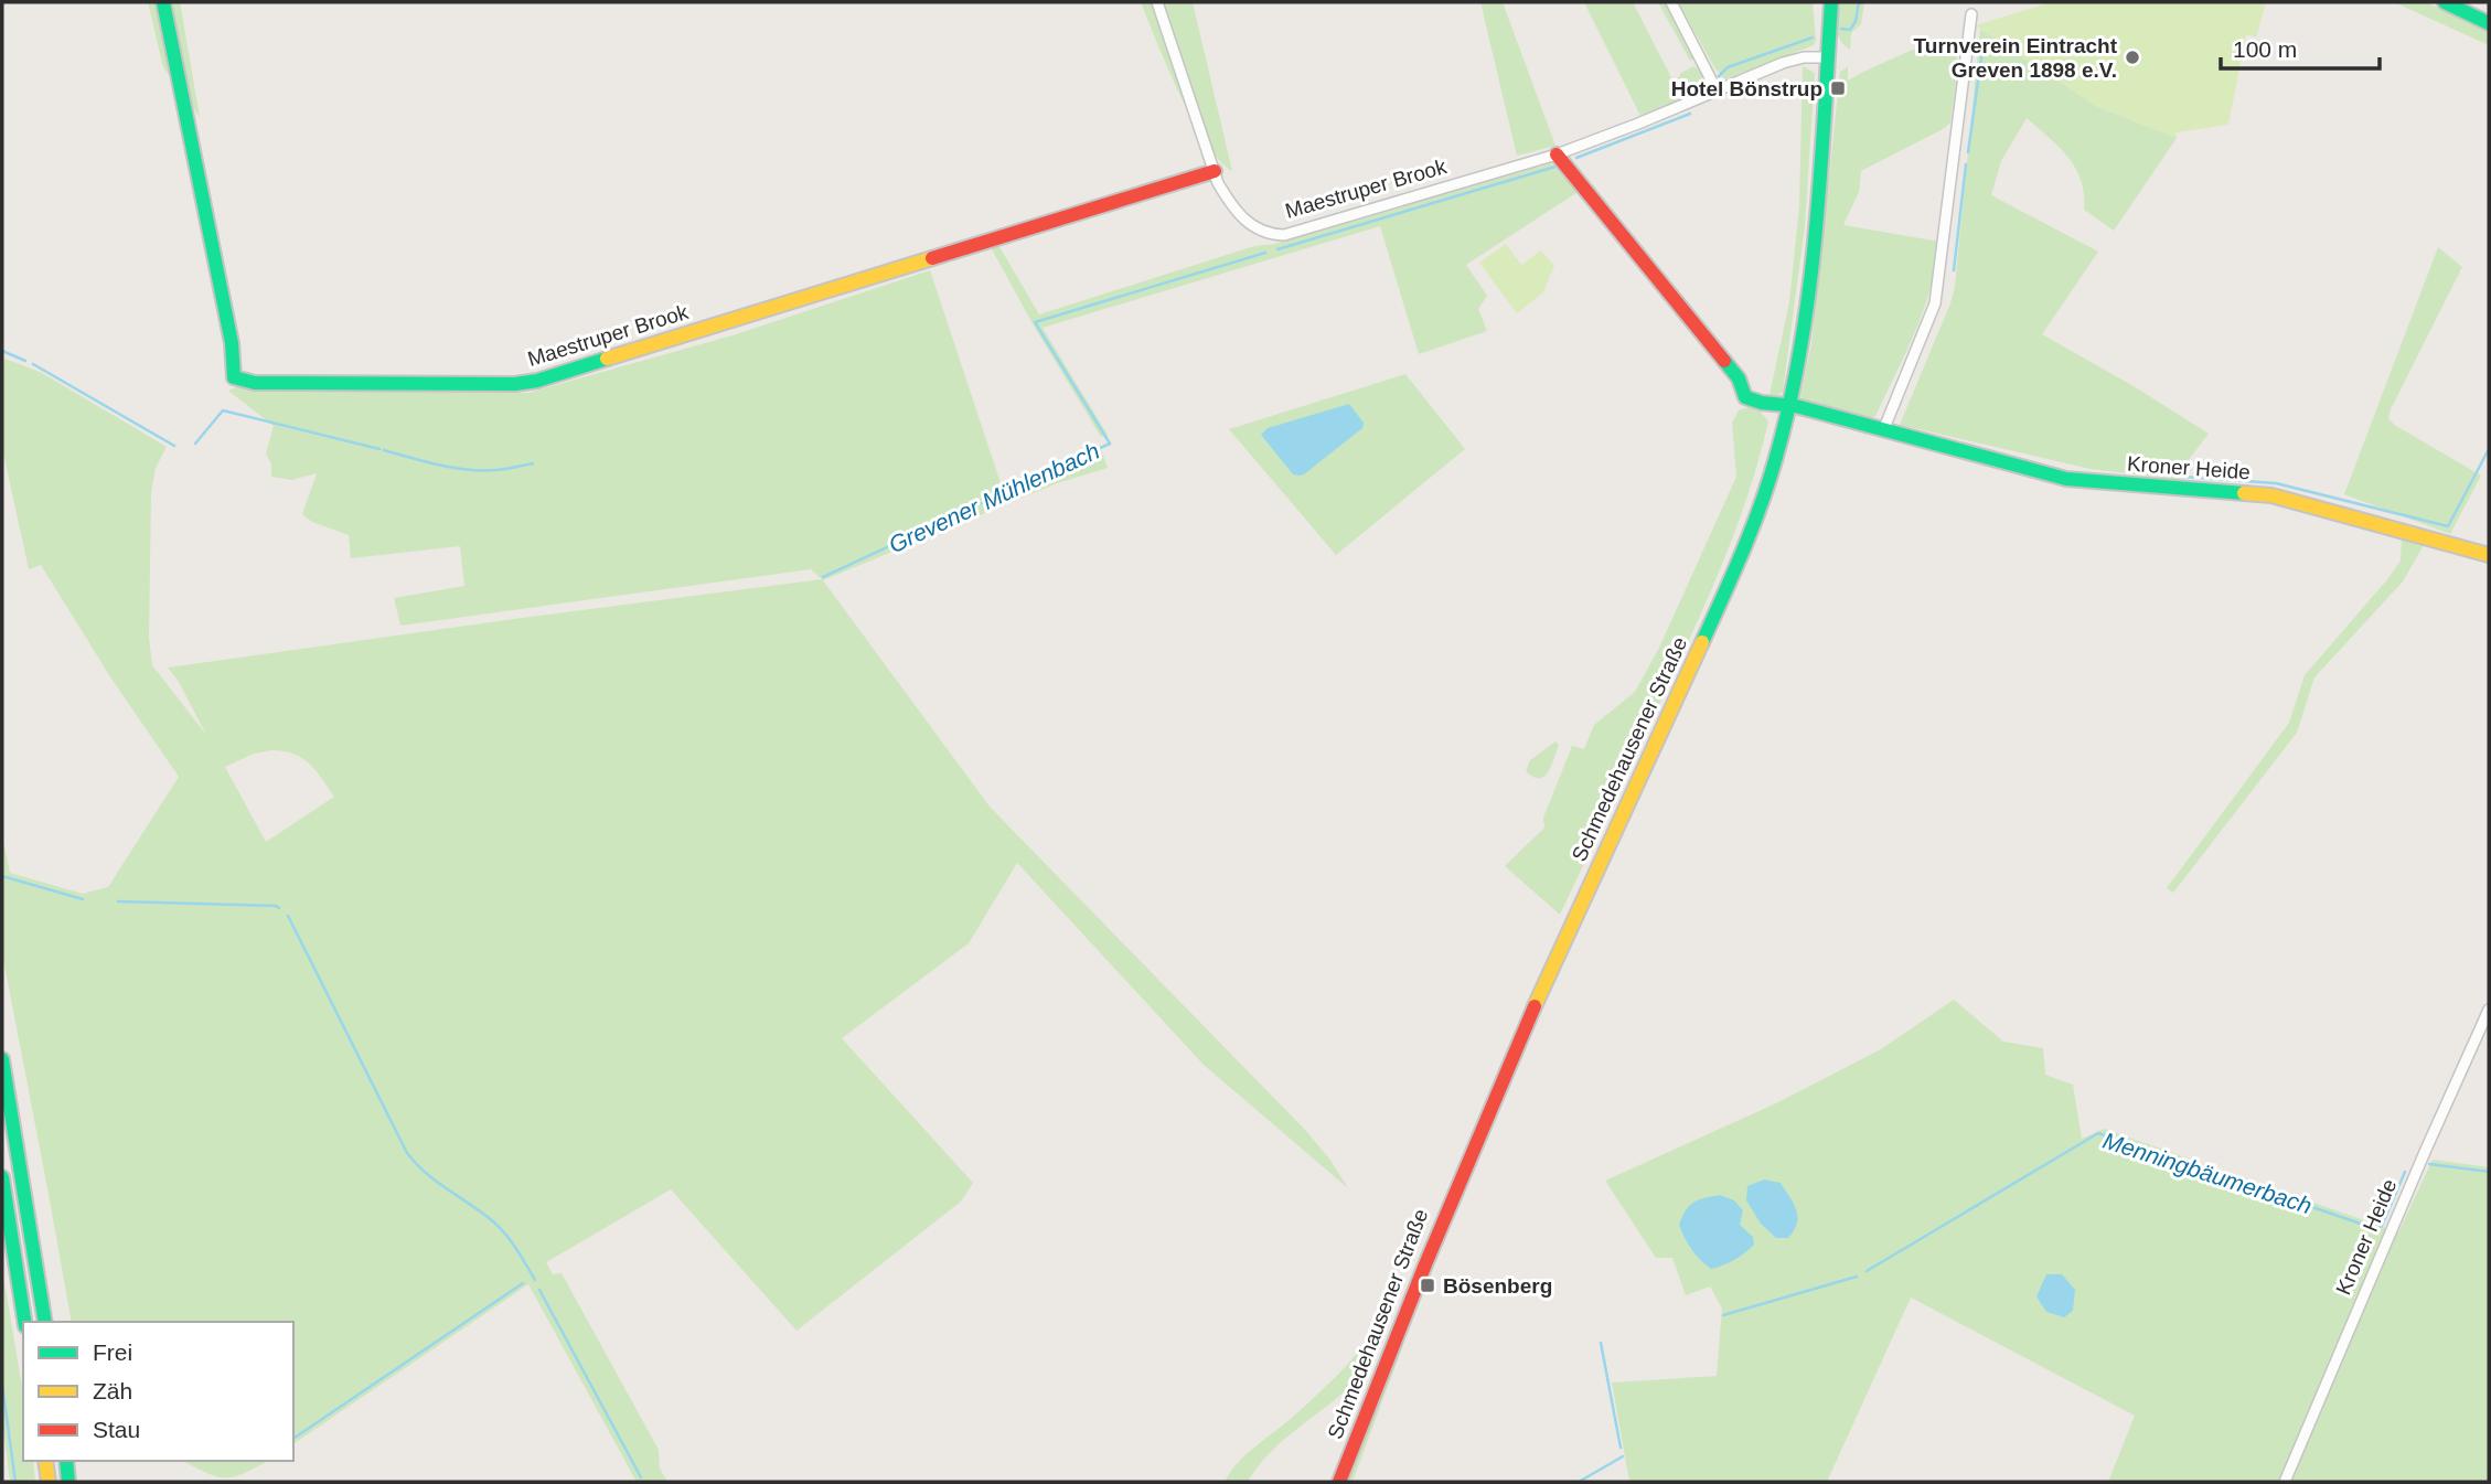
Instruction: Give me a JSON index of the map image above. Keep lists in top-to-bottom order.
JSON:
{
  "streets": {
    "main road": ["Maestruper Brook", "Kroner Heide", "Schmedehausener Straße"]
  },
  "crossings": [
    ["Maestruper Brook", "Schmedehausener Straße"],
    ["Kroner Heide", "Schmedehausener Straße"]
  ],
  "water": ["Grevener Mühlenbach", "Menningbäumerbach"],
  "places": {
    "other": ["Turnverein Eintracht Greven 1898 e.V."],
    "transit": ["Hotel Bönstrup", "Bösenberg"]
  },
  "legend": ["Frei", "Zäh", "Stau"],
  "scale_bar": "100 m"
}
